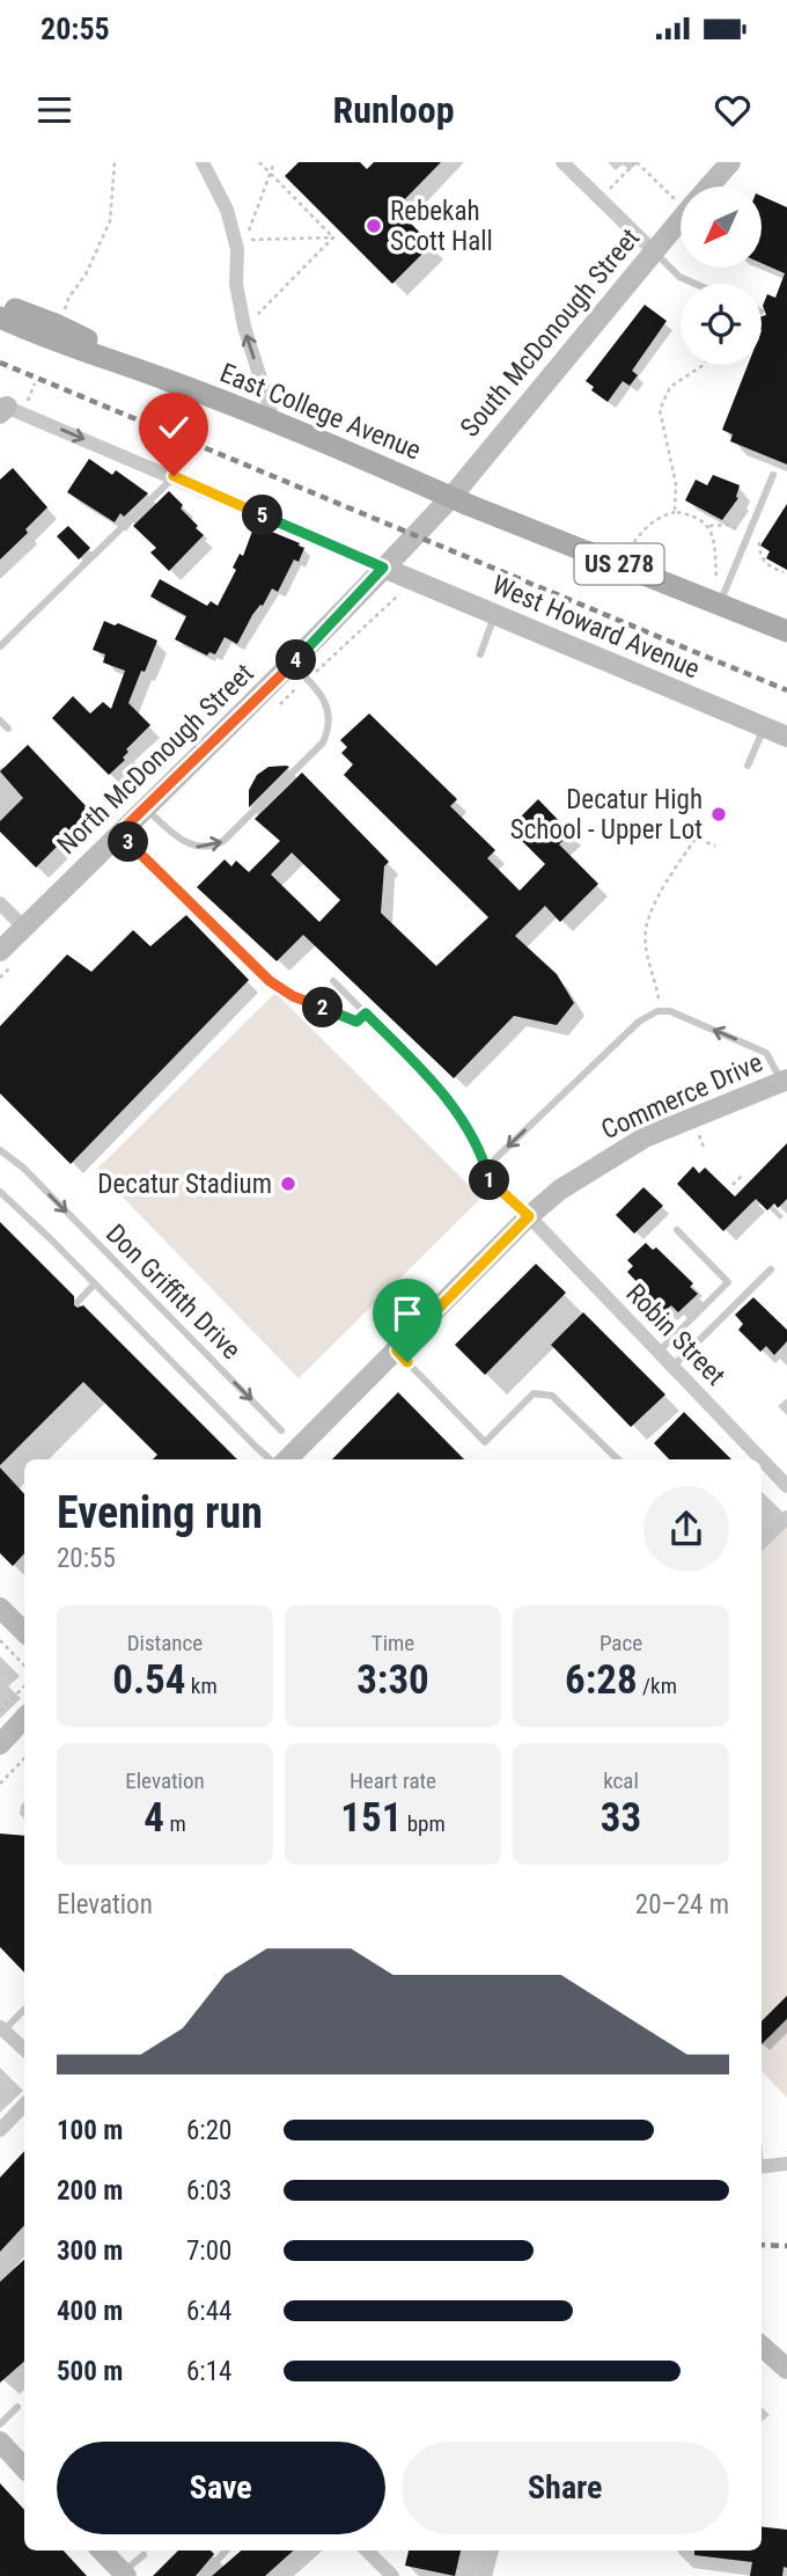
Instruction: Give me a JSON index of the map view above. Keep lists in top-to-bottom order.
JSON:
{
  "streets": {
    "main road": [
      "South McDonough Street",
      "East College Avenue",
      "US 278",
      "West Howard Avenue",
      "North McDonough Street",
      "Commerce Drive"
    ],
    "street": ["Robin Street"],
    "lane": ["Don Griffith Drive"]
  },
  "crossings": [
    ["South McDonough Street", "East College Avenue"],
    ["South McDonough Street", "US 278"],
    ["South McDonough Street", "North McDonough Street"],
    ["East College Avenue", "US 278"],
    ["West Howard Avenue", "North McDonough Street"],
    ["Commerce Drive", "Robin Street"]
  ],
  "places": ["Rebekah Scott Hall", "Decatur High School - Upper Lot", "Decatur Stadium"],
  "north": "bottom left",
  "page": {
    "status": "20:55",
    "header": "Runloop",
    "pins": [
      "5",
      "4",
      "3",
      "2",
      "1"
    ],
    "heading": ["Evening run", "20:55"],
    "stats": [
      ["Distance", "0.54 km"],
      ["Time", "3:30"],
      ["Pace", "6:28 /km"],
      ["Elevation", "4 m"],
      ["Heart rate", "151 bpm"],
      ["kcal", "33"]
    ],
    "chart": ["Elevation", "20–24 m"],
    "list": [
      {
        "name": "100 m",
        "note": "6:20"
      },
      {
        "name": "200 m",
        "note": "6:03"
      },
      {
        "name": "300 m",
        "note": "7:00"
      },
      {
        "name": "400 m",
        "note": "6:44"
      },
      {
        "name": "500 m",
        "note": "6:14"
      }
    ],
    "buttons": ["Save", "Share"]
  }
}
